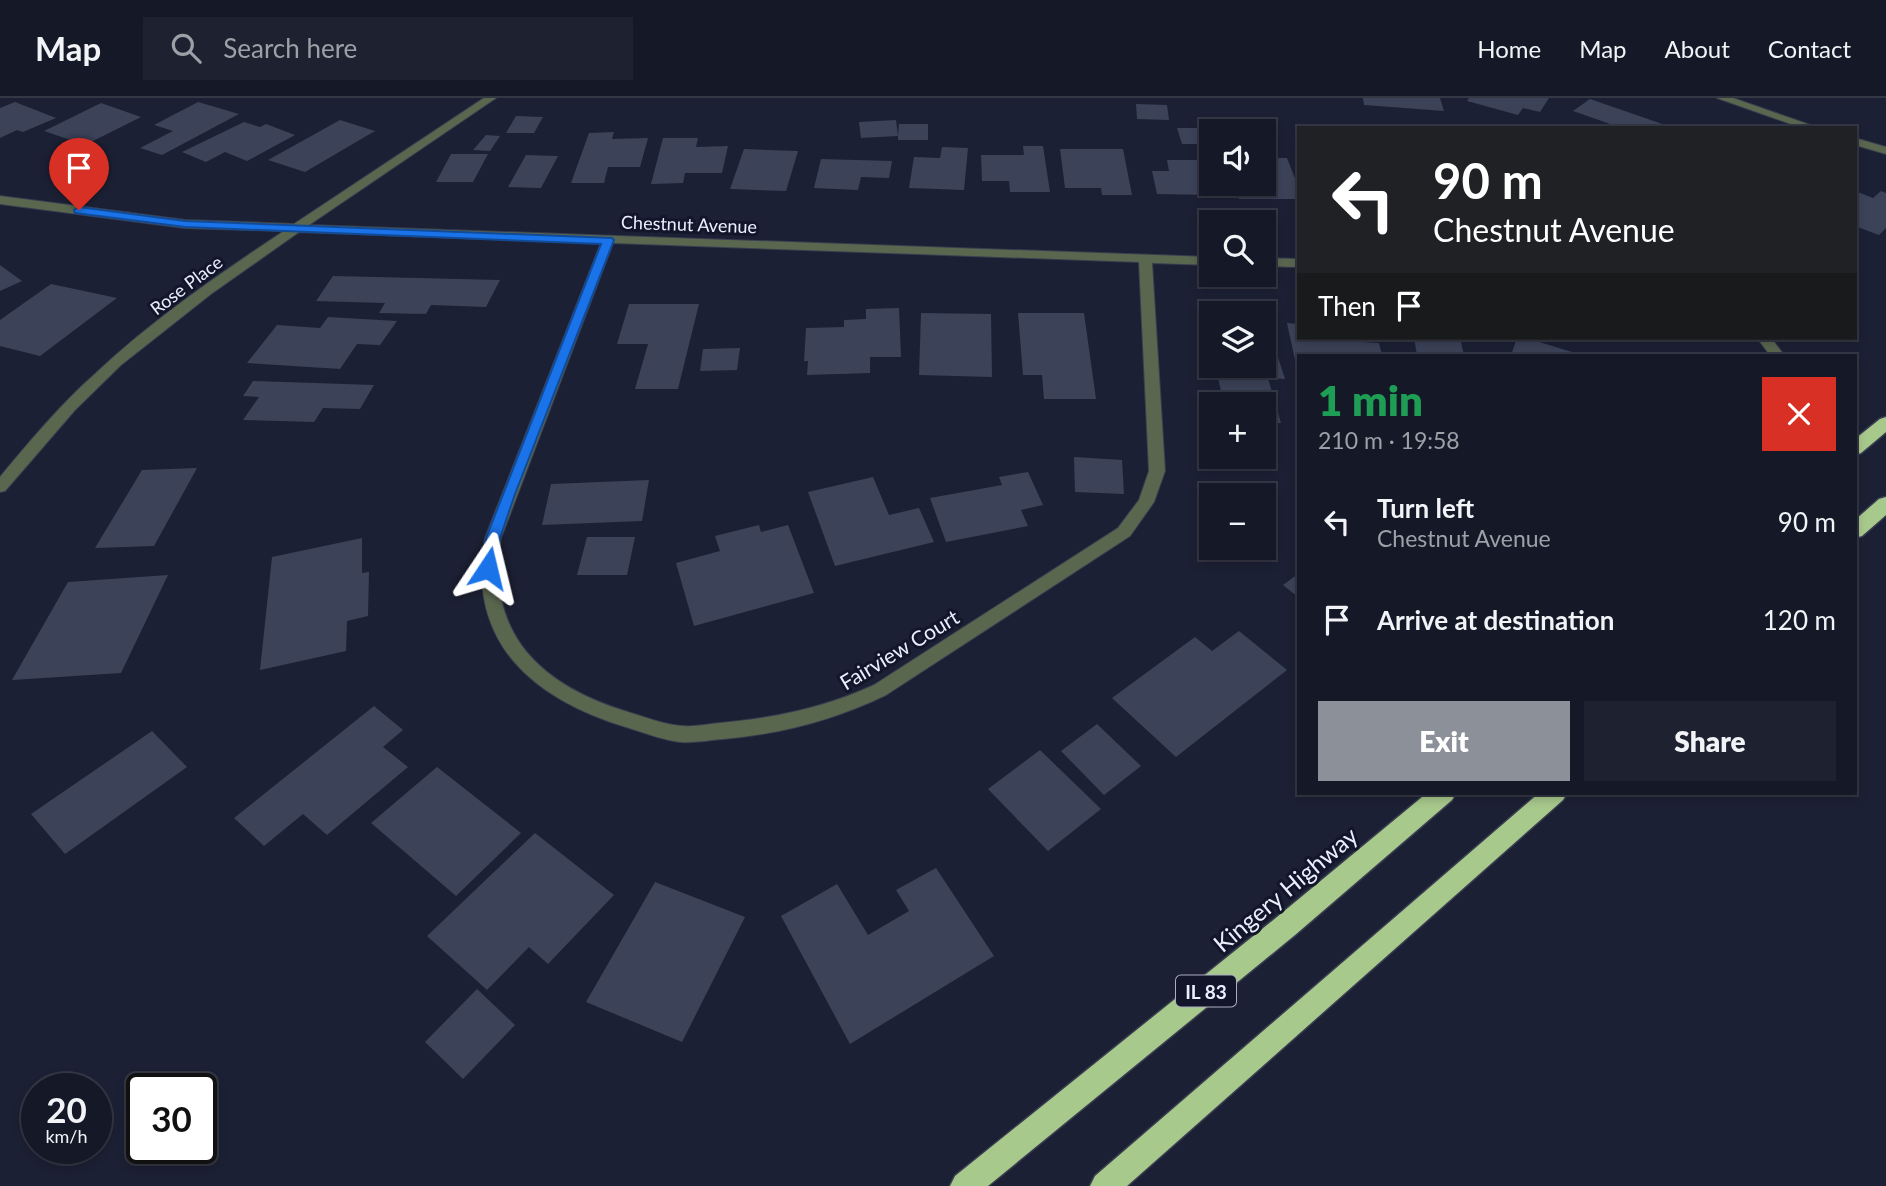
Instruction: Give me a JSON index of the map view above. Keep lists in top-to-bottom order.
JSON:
{
  "streets": {
    "highway": ["Kingery Highway", "IL 83"],
    "street": ["Chestnut Avenue", "Rose Place", "Fairview Court"]
  },
  "crossings": [
    ["Chestnut Avenue", "Rose Place"],
    ["Chestnut Avenue", "Fairview Court"]
  ],
  "page": {
    "header": "Map",
    "search": "Search here",
    "nav": [
      "Home",
      "Map",
      "About",
      "Contact"
    ],
    "map_buttons": ["+", "−"],
    "turn": ["90 m", "Chestnut Avenue"],
    "then": "Then",
    "heading": ["1 min", "210 m · 19:58"],
    "list": [
      {
        "name": "Turn left",
        "note": "Chestnut Avenue",
        "value": "90 m"
      },
      {
        "name": "Arrive at destination",
        "value": "120 m"
      }
    ],
    "buttons": ["Exit", "Share"],
    "speed": "20 km/h",
    "limit": "30"
  }
}
